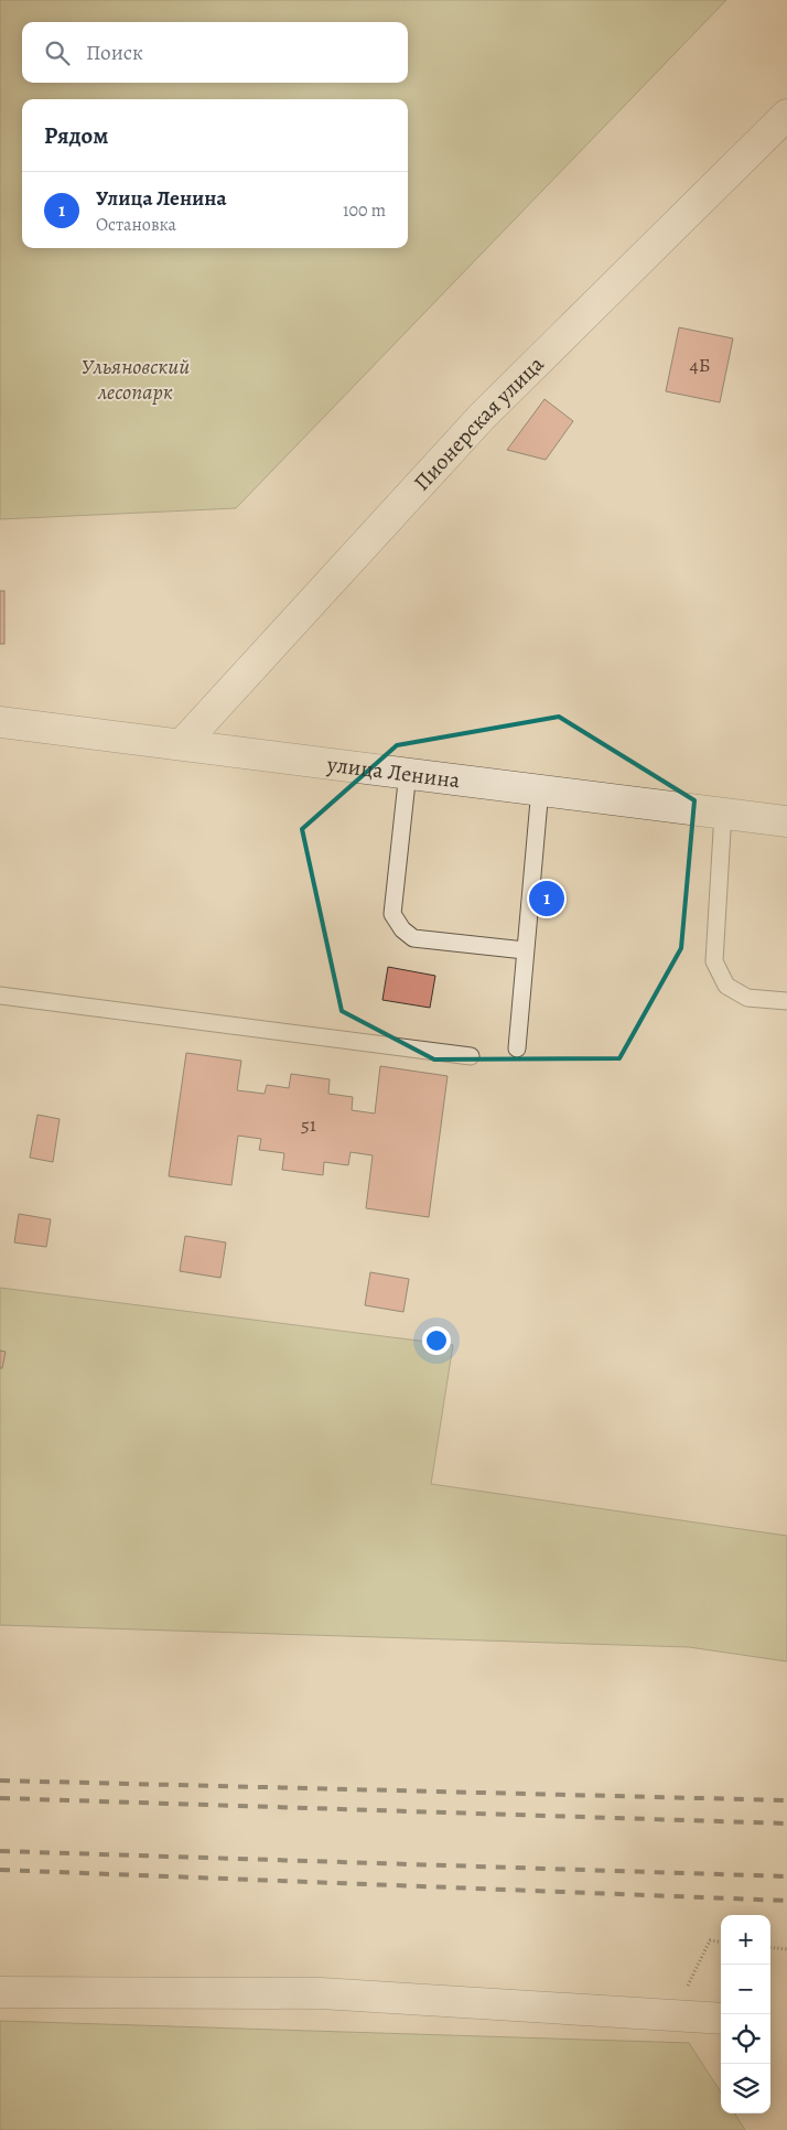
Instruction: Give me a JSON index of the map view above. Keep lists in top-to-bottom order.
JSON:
{
  "streets": {
    "street": ["Пионерская улица", "улица Ленина"]
  },
  "crossings": [
    ["Пионерская улица", "улица Ленина"]
  ],
  "parks": ["Ульяновский лесопарк"],
  "house_numbers": ["4Б", "51"],
  "page": {
    "search": "Поиск",
    "heading": "Рядом",
    "list": [
      {
        "mark": "1",
        "name": "Улица Ленина",
        "note": "Остановка",
        "value": "100 m"
      }
    ],
    "pins": "1",
    "map_buttons": ["+", "−"]
  }
}
